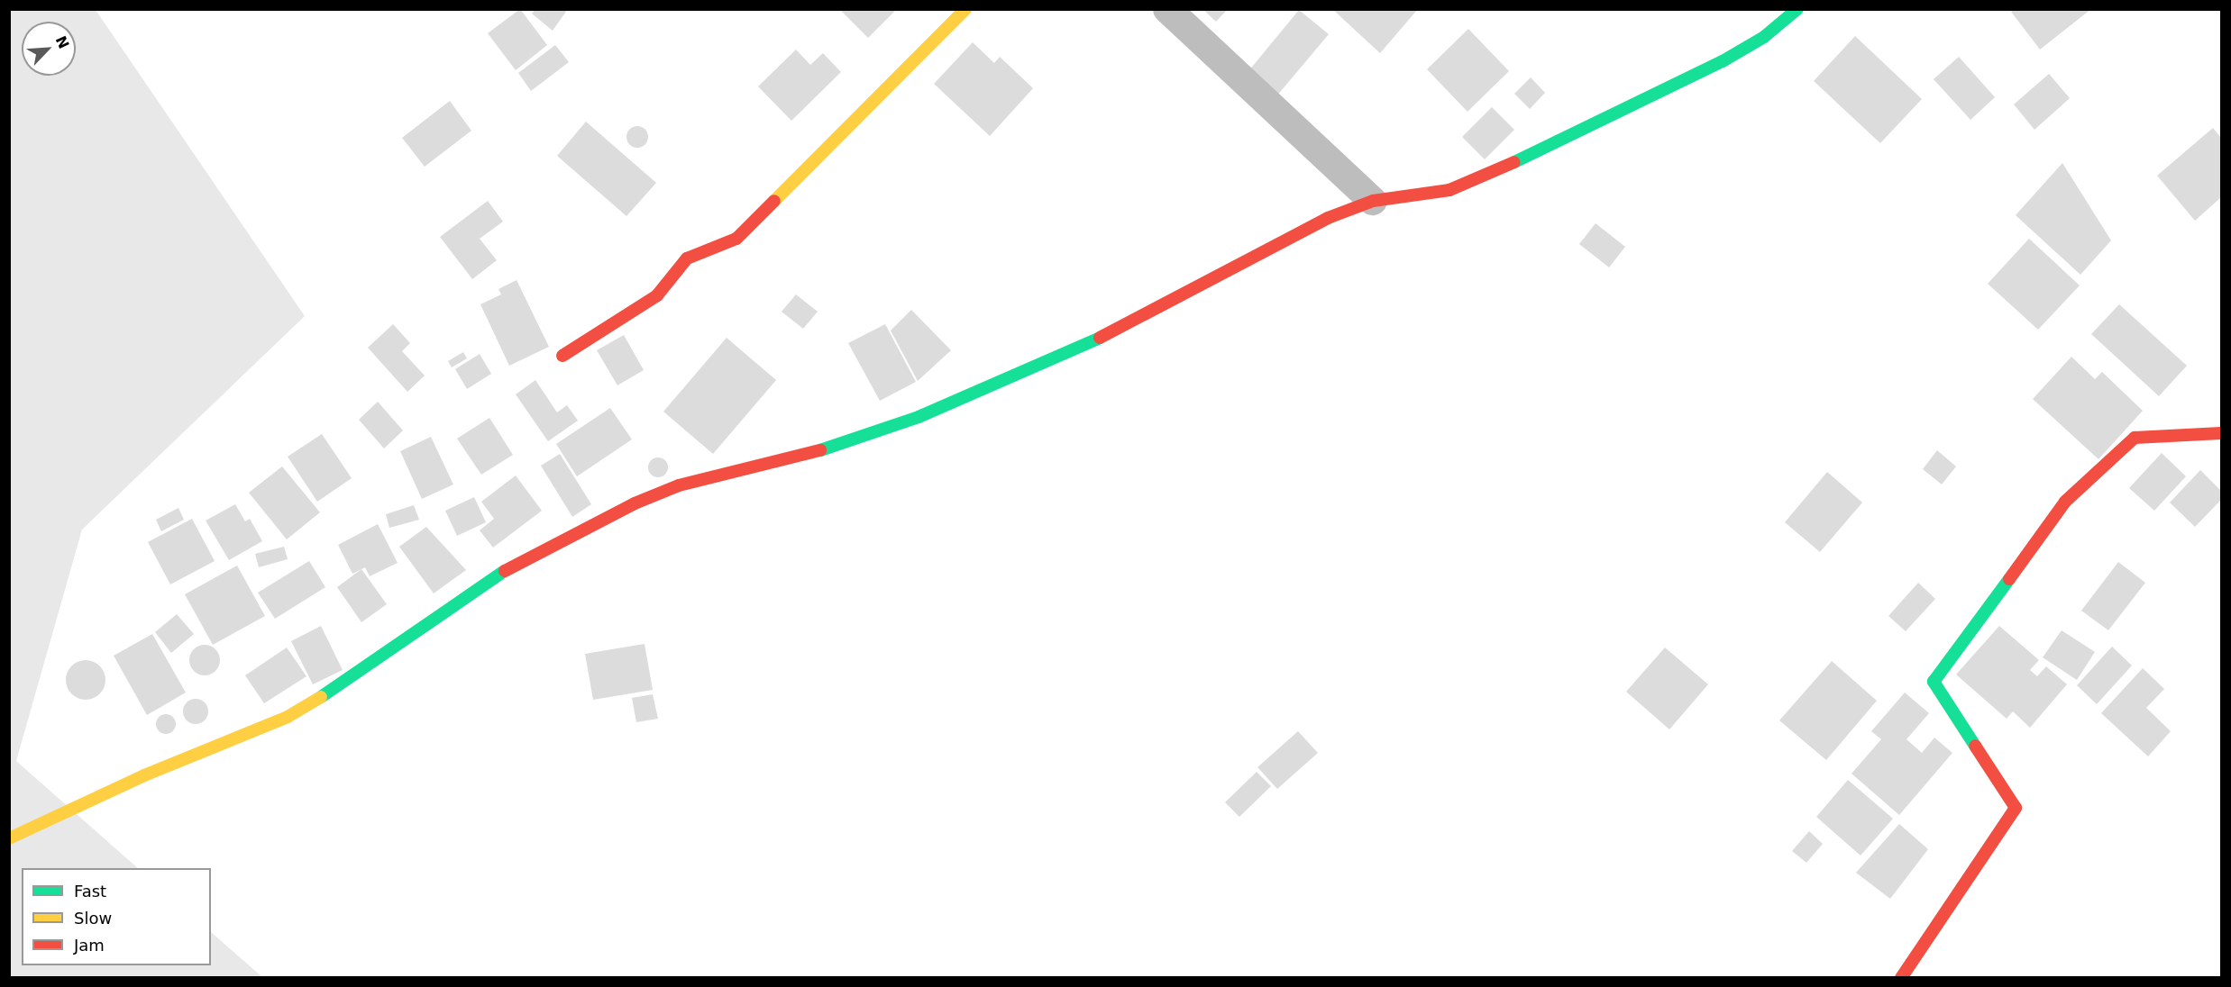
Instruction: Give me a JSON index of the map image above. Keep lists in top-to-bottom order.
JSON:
{
  "legend": ["Fast", "Slow", "Jam"],
  "north": "top right"
}
